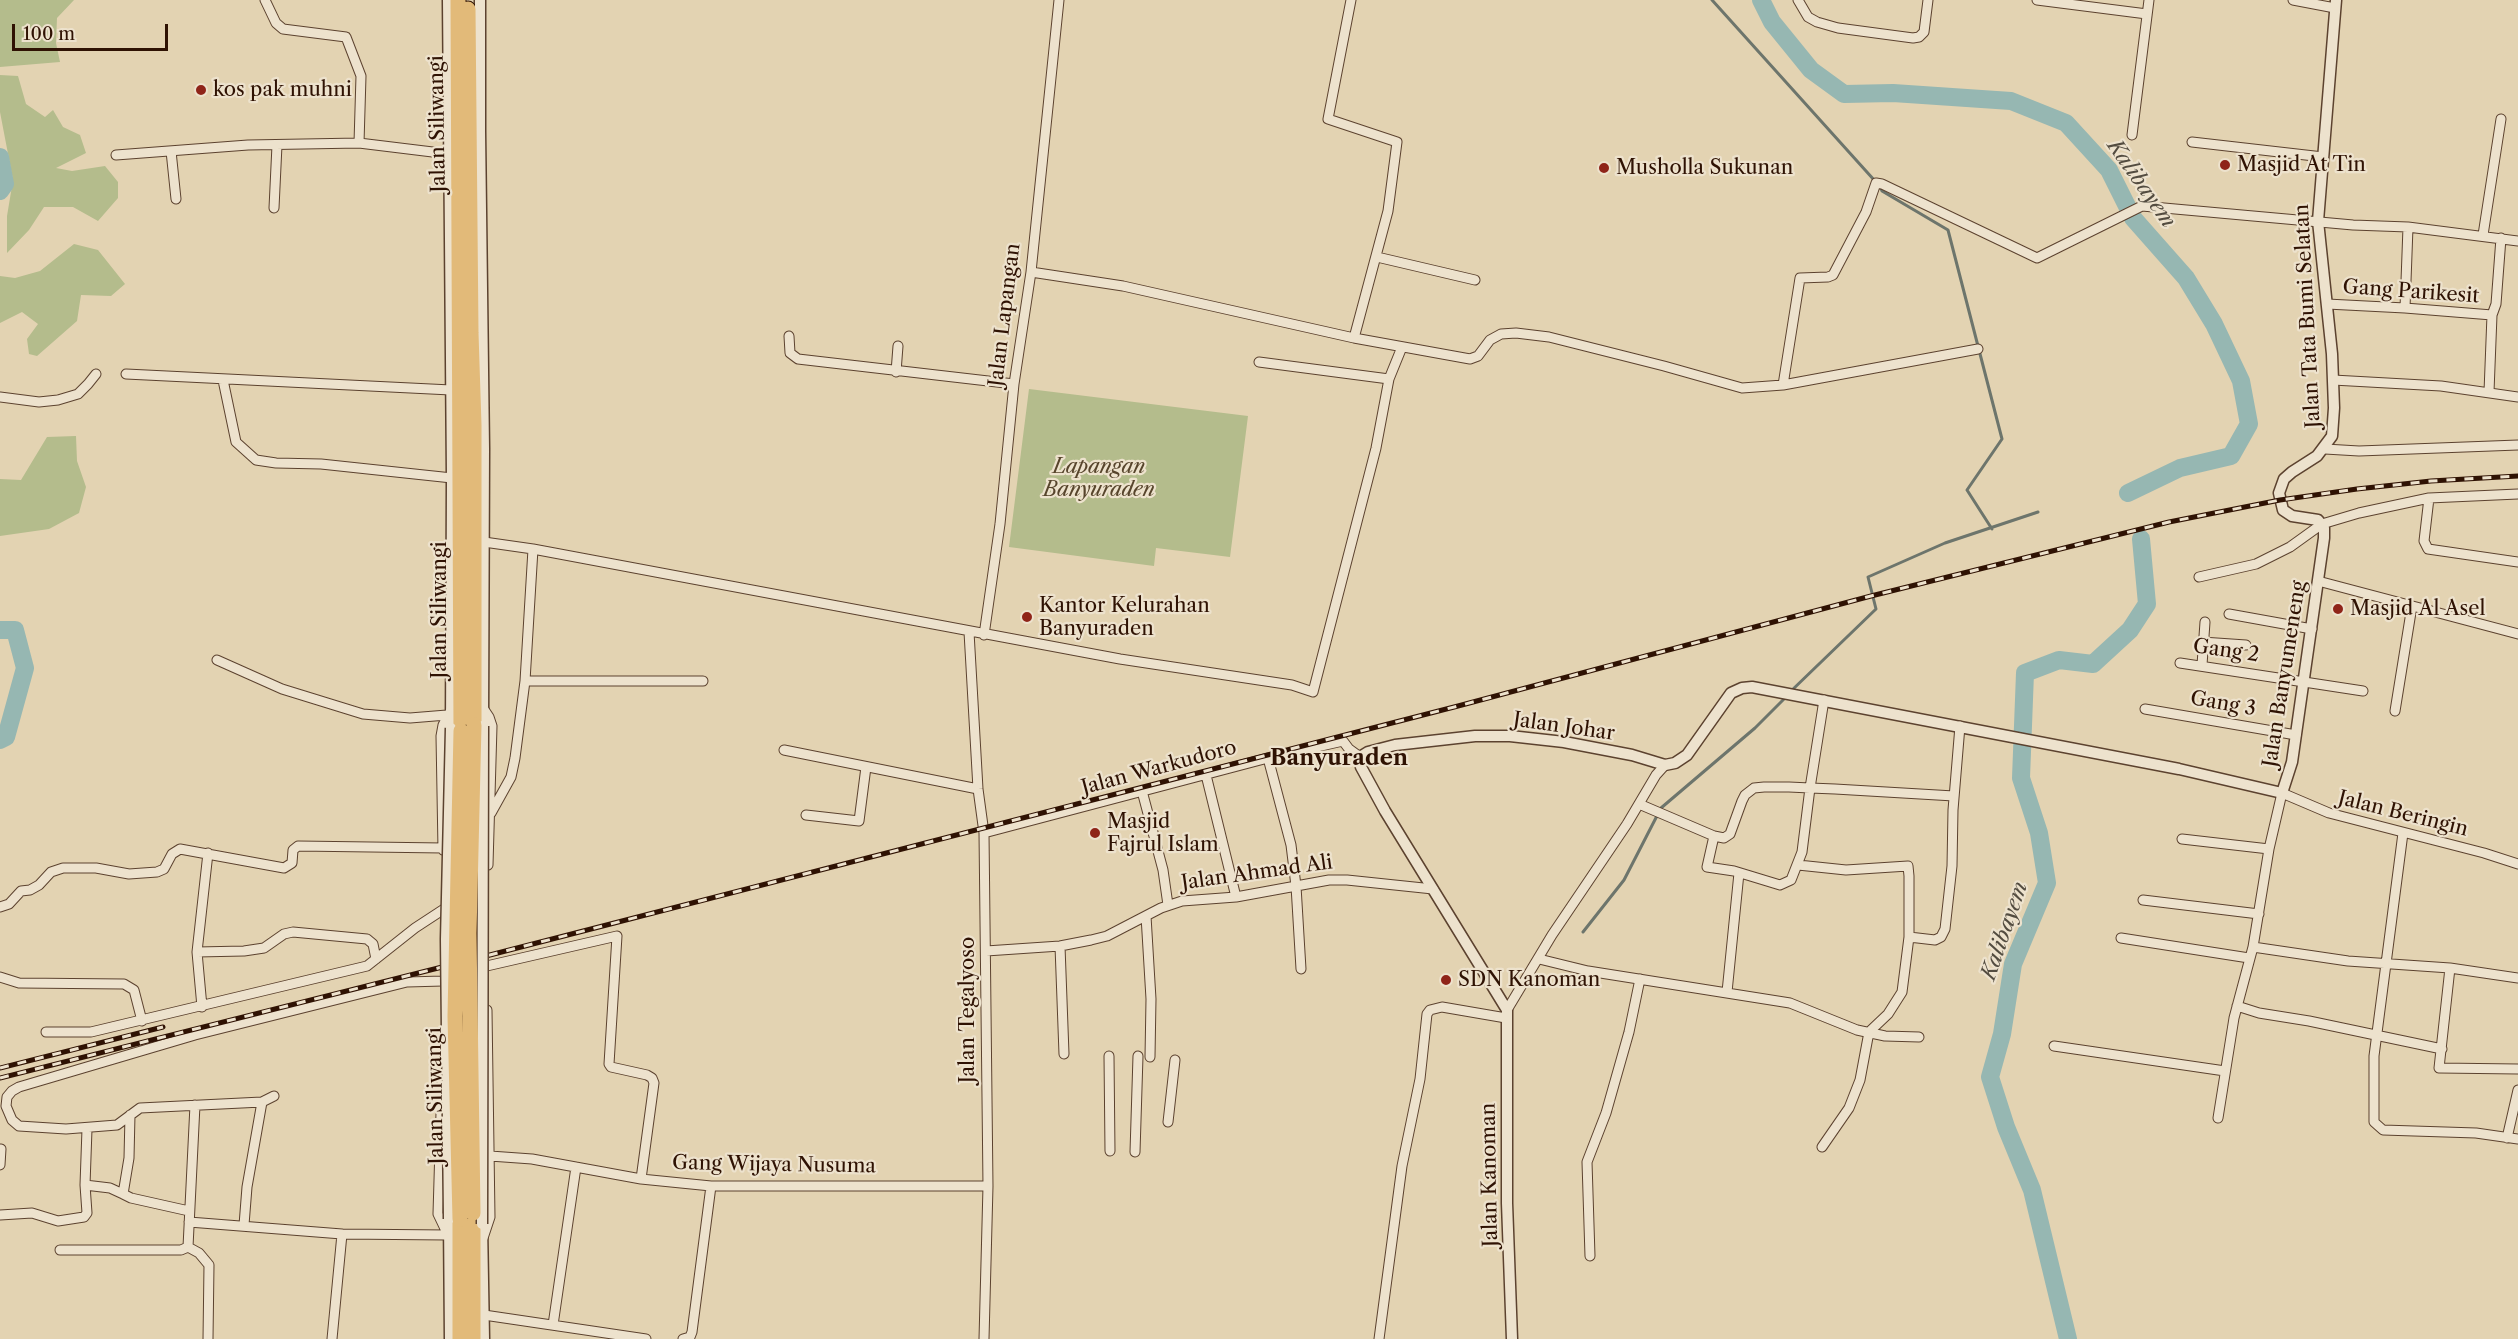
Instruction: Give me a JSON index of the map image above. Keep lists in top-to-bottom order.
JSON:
{
  "streets": {
    "highway": ["Jalan Siliwangi"],
    "street": [
      "Gang Parikesit",
      "Jalan Lapangan",
      "Jalan Tata Bumi Selatan",
      "Gang 2",
      "Jalan Banyumeneng",
      "Gang 3",
      "Jalan Johar",
      "Jalan Warkudoro",
      "Jalan Beringin",
      "Jalan Ahmad Ali",
      "Jalan Tegalyoso",
      "Gang Wijaya Nusuma",
      "Jalan Kanoman"
    ]
  },
  "crossings": [
    ["Gang Parikesit", "Jalan Tata Bumi Selatan"],
    ["Jalan Tata Bumi Selatan", "Jalan Banyumeneng"],
    ["Gang 2", "Jalan Banyumeneng"],
    ["Jalan Banyumeneng", "Gang 3"],
    ["Jalan Banyumeneng", "Jalan Beringin"],
    ["Jalan Johar", "Jalan Warkudoro"],
    ["Jalan Warkudoro", "Jalan Tegalyoso"],
    ["Jalan Ahmad Ali", "Jalan Tegalyoso"],
    ["Jalan Tegalyoso", "Gang Wijaya Nusuma"]
  ],
  "districts": ["Banyuraden"],
  "water": ["Kalibayem"],
  "parks": ["Lapangan Banyuraden"],
  "places": [
    "kos pak muhni",
    "Masjid At Tin",
    "Musholla Sukunan",
    "Masjid Al Asel",
    "Kantor Kelurahan Banyuraden",
    "Masjid Fajrul Islam",
    "SDN Kanoman"
  ],
  "scale_bar": "100 m"
}
